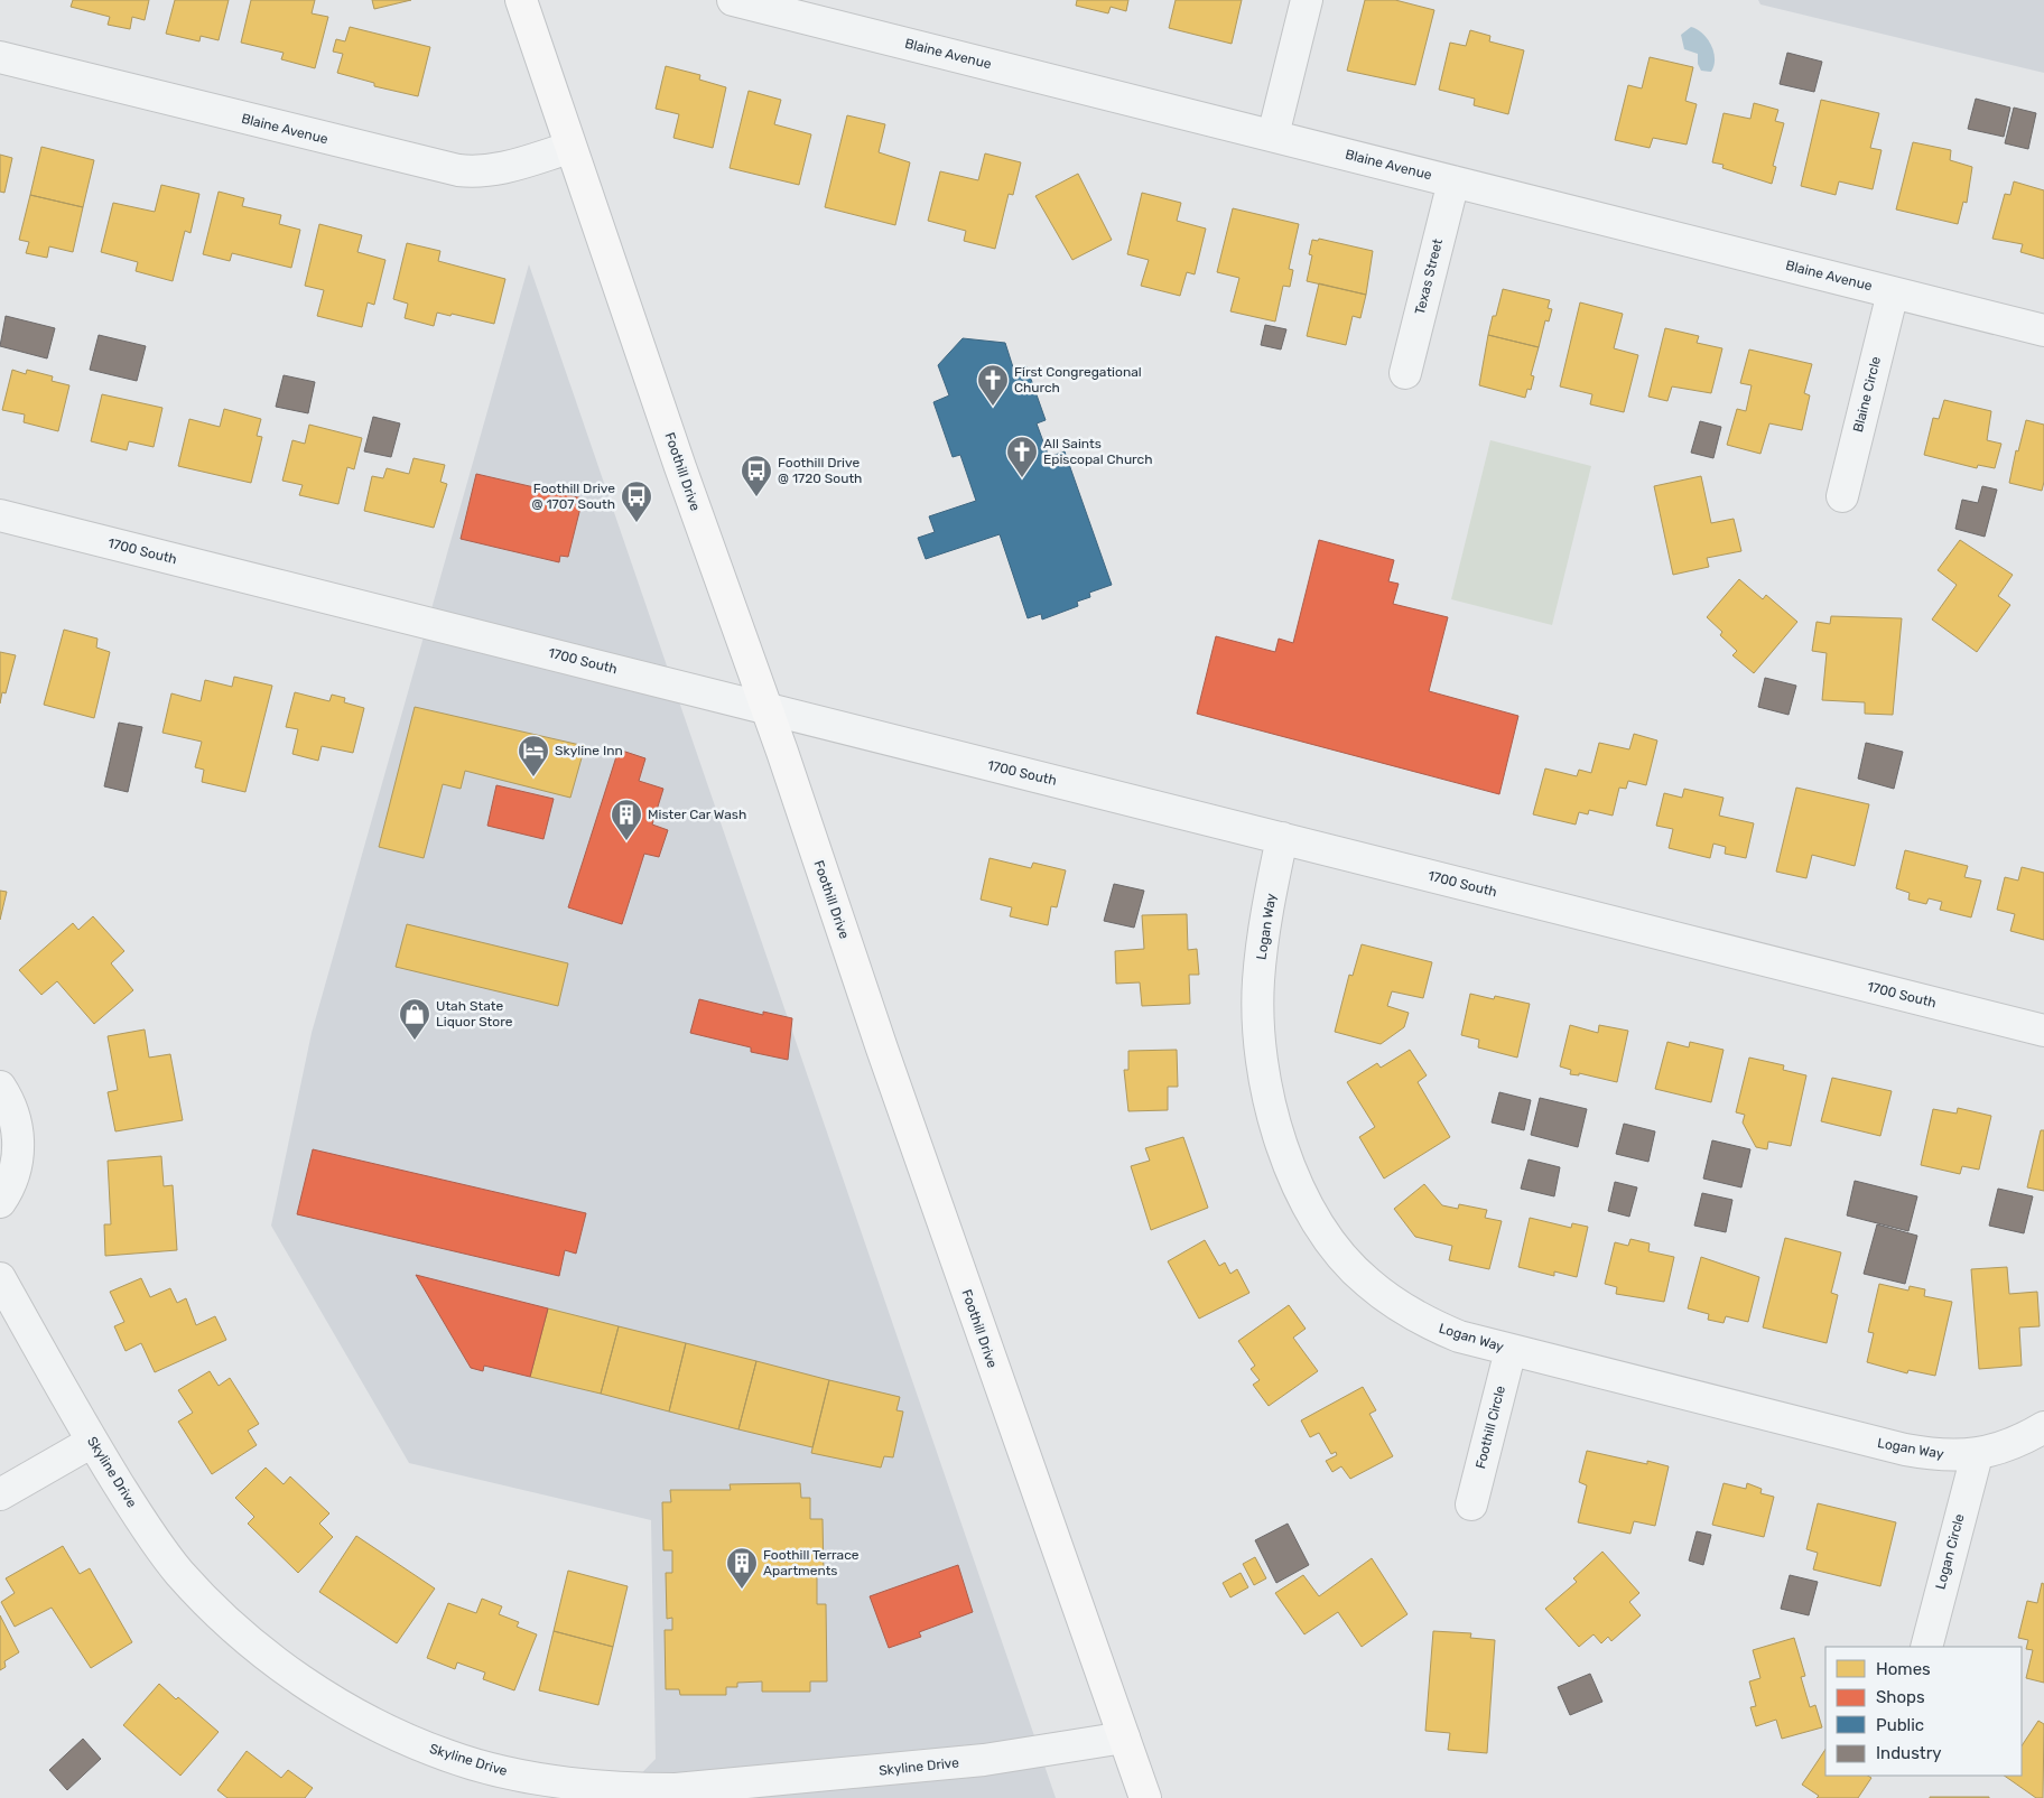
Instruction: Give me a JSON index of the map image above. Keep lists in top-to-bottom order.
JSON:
{
  "streets": {
    "main road": ["Foothill Drive"],
    "street": [
      "Blaine Avenue",
      "Texas Street",
      "Blaine Circle",
      "1700 South",
      "Logan Way",
      "Foothill Circle",
      "Skyline Drive",
      "Logan Circle"
    ]
  },
  "crossings": [
    ["Blaine Avenue", "Texas Street"],
    ["Blaine Avenue", "Blaine Circle"],
    ["Blaine Avenue", "Foothill Drive"],
    ["Foothill Drive", "1700 South"],
    ["Foothill Drive", "Skyline Drive"],
    ["1700 South", "Logan Way"],
    ["Logan Way", "Foothill Circle"],
    ["Logan Way", "Logan Circle"]
  ],
  "places": {
    "church": ["First Congregational Church", "All Saints Episcopal Church"],
    "bus stop": ["Foothill Drive @ 1720 South", "Foothill Drive @ 1707 South"],
    "hotel": ["Skyline Inn"],
    "building": ["Mister Car Wash", "Foothill Terrace Apartments"],
    "shop": ["Utah State Liquor Store"]
  },
  "legend": [
    "Homes",
    "Shops",
    "Public",
    "Industry"
  ]
}
